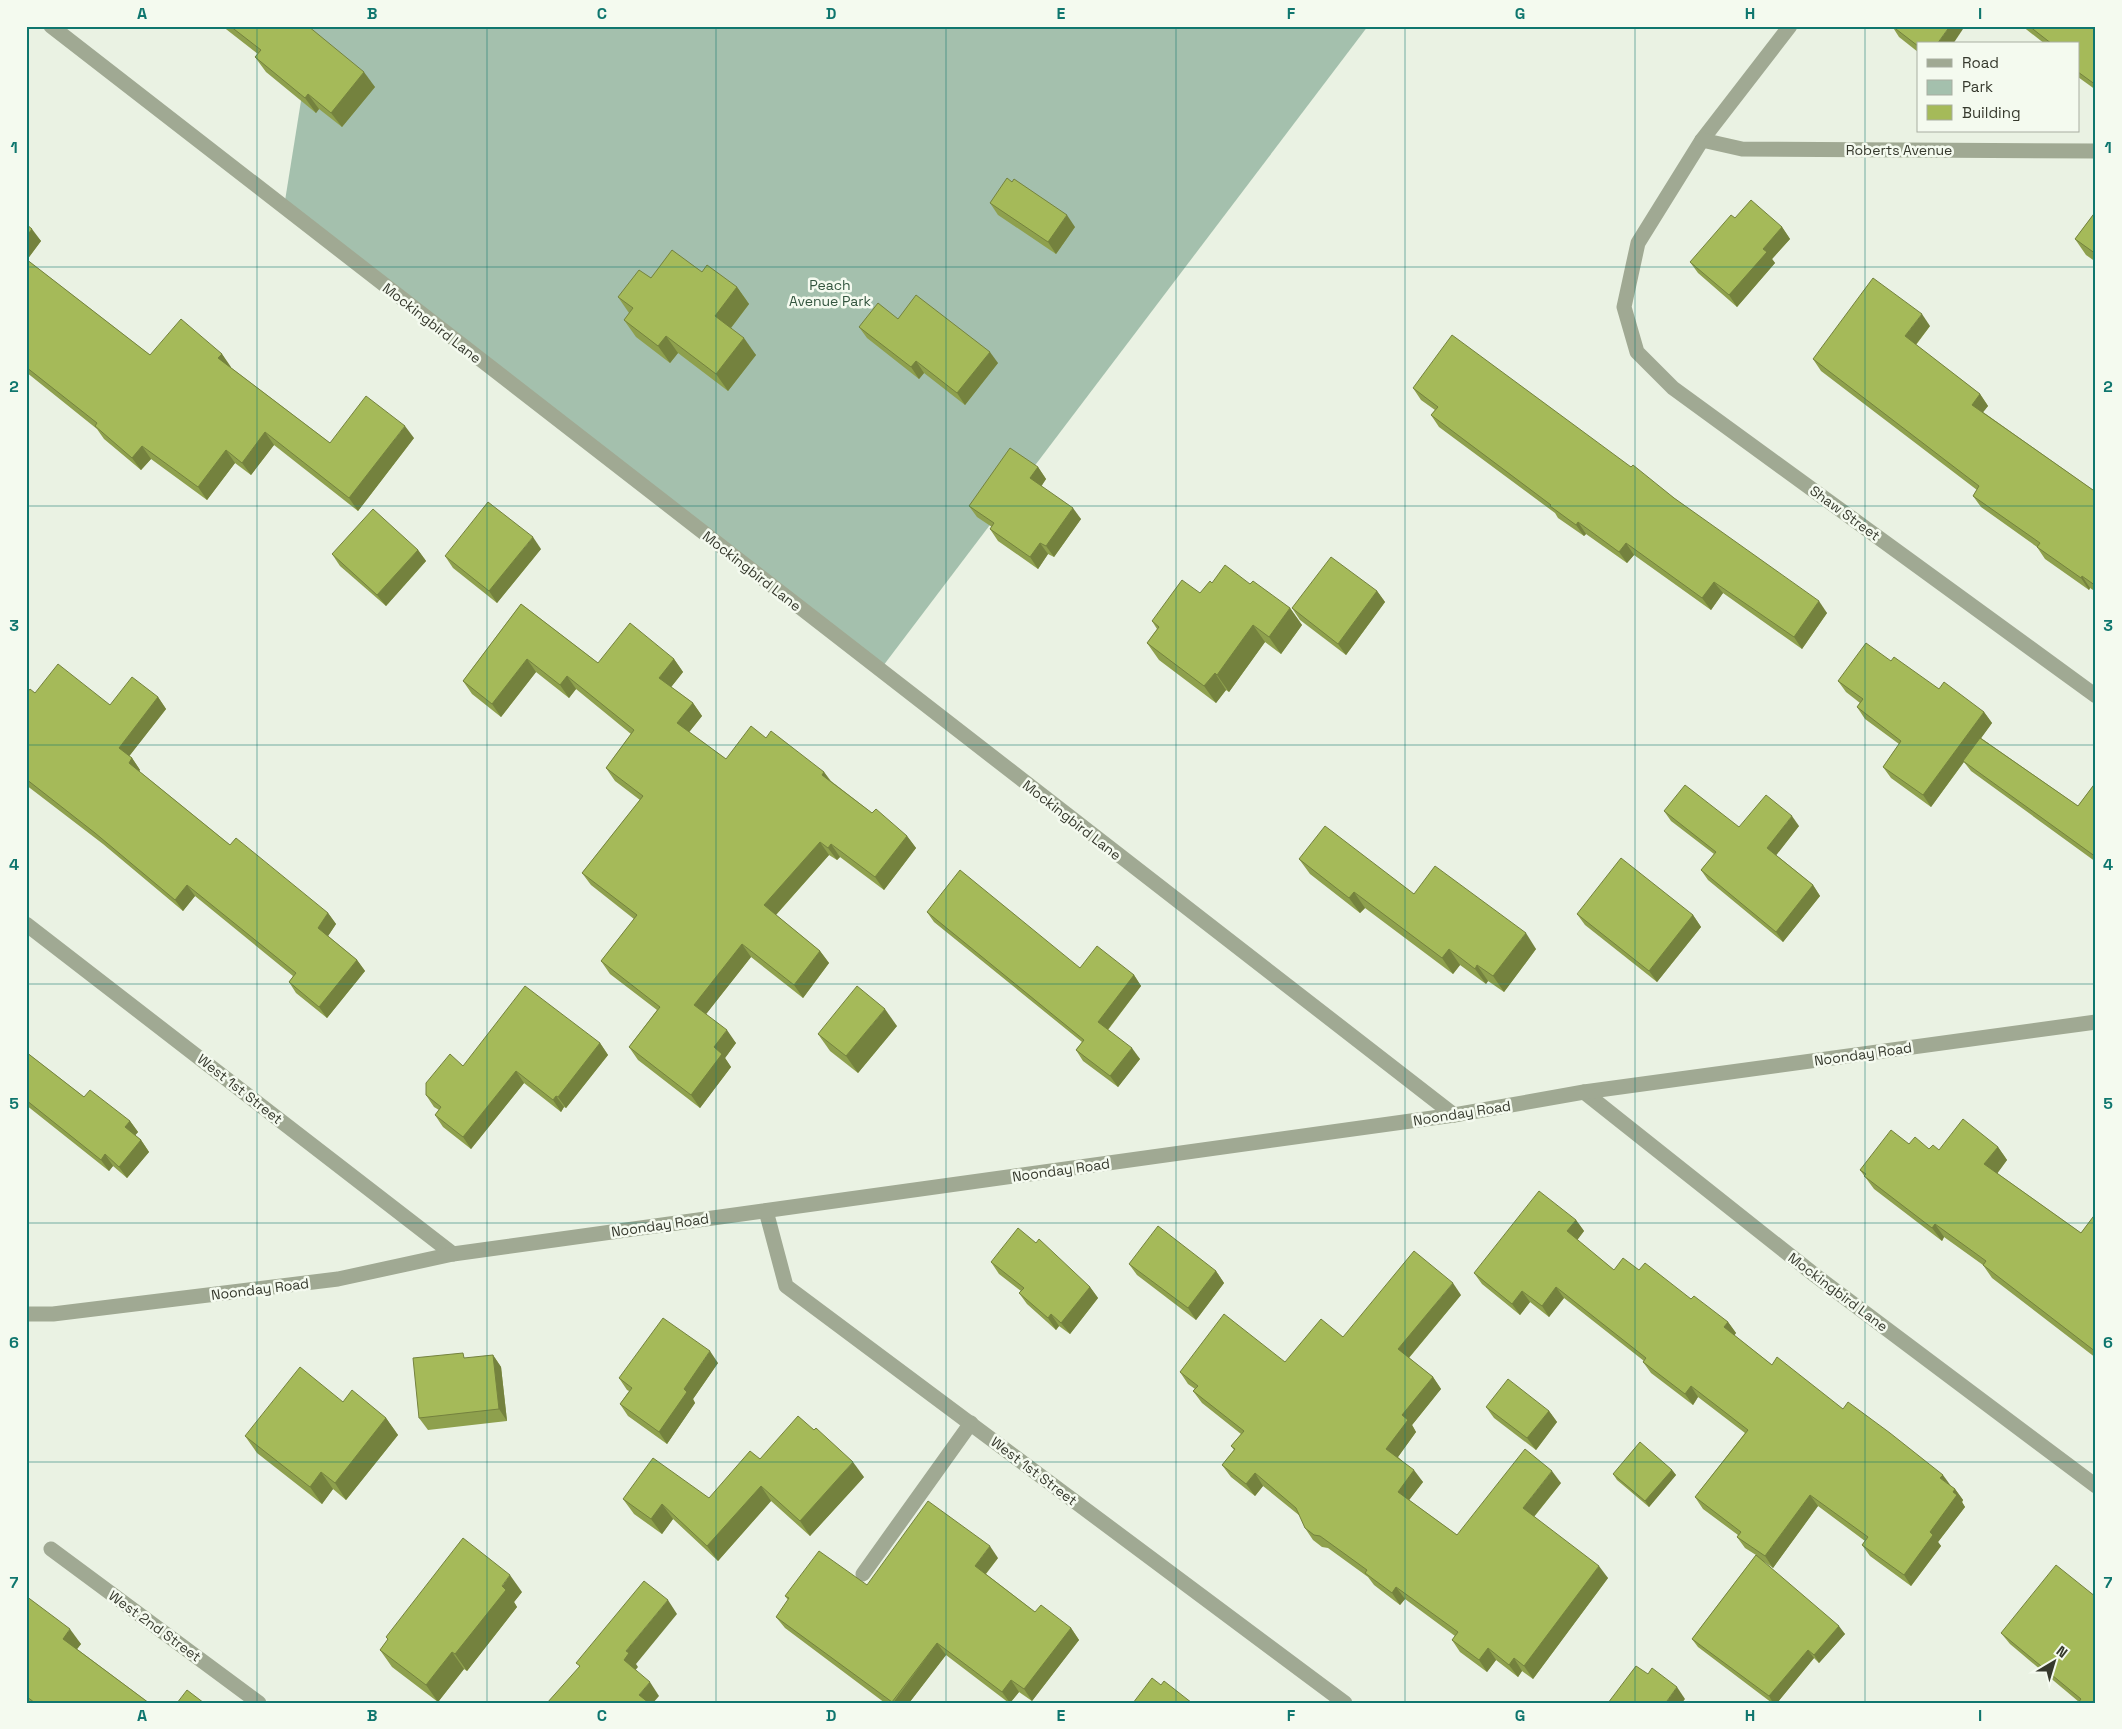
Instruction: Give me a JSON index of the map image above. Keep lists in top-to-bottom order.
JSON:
{
  "streets": {
    "street": [
      "Roberts Avenue",
      "Mockingbird Lane",
      "Shaw Street",
      "Noonday Road",
      "West 1st Street",
      "West 2nd Street"
    ]
  },
  "crossings": [
    ["Roberts Avenue", "Shaw Street"],
    ["Mockingbird Lane", "Noonday Road"],
    ["Noonday Road", "West 1st Street"]
  ],
  "parks": ["Peach Avenue Park"],
  "legend": ["Road", "Park", "Building"],
  "north": "top right",
  "grid": {
    "columns": [
      "A",
      "B",
      "C",
      "D",
      "E",
      "F",
      "G",
      "H",
      "I"
    ],
    "rows": [
      "1",
      "2",
      "3",
      "4",
      "5",
      "6",
      "7"
    ]
  }
}
